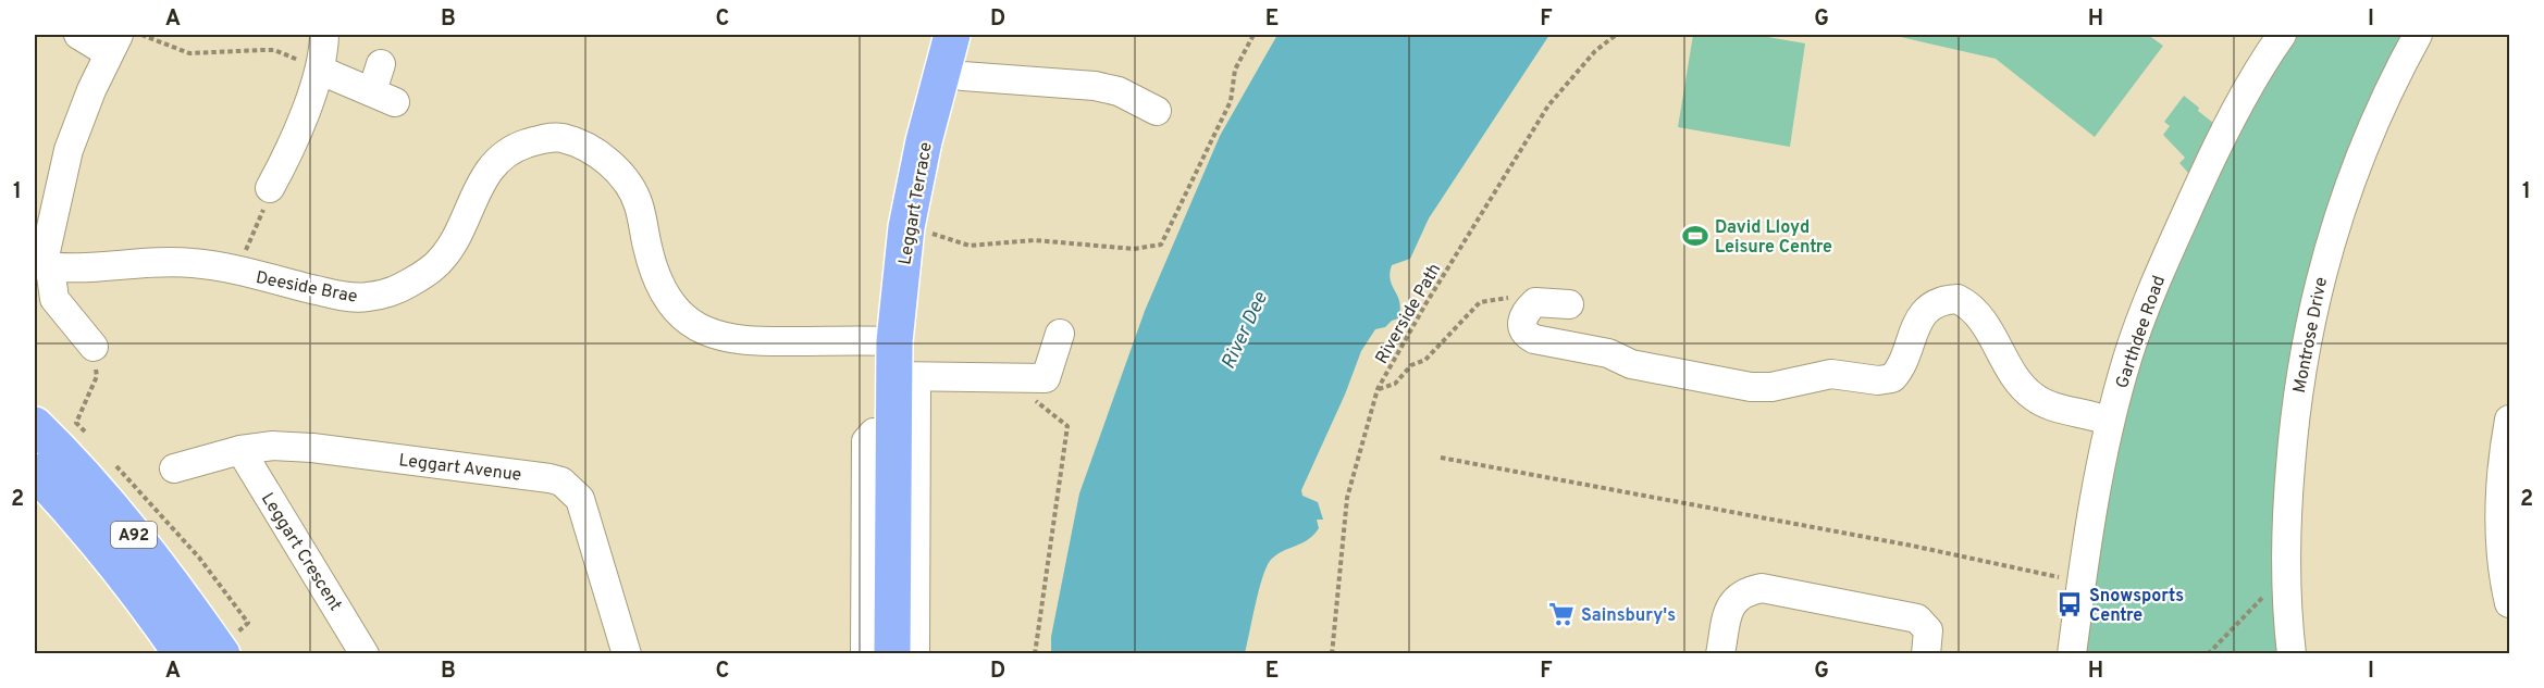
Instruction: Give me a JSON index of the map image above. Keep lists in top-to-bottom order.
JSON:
{
  "streets": {
    "main road": ["Leggart Terrace", "A92"],
    "street": [
      "Deeside Brae",
      "Garthdee Road",
      "Montrose Drive",
      "Leggart Avenue",
      "Leggart Crescent"
    ],
    "path": ["Riverside Path"]
  },
  "crossings": [
    ["Leggart Terrace", "Deeside Brae"],
    ["Leggart Avenue", "Leggart Crescent"]
  ],
  "water": ["River Dee"],
  "places": {
    "sports": ["David Lloyd Leisure Centre"],
    "bus stop": ["Snowsports Centre"],
    "supermarket": ["Sainsbury's"]
  },
  "grid": {
    "columns": [
      "A",
      "B",
      "C",
      "D",
      "E",
      "F",
      "G",
      "H",
      "I"
    ],
    "rows": ["1", "2"]
  }
}
